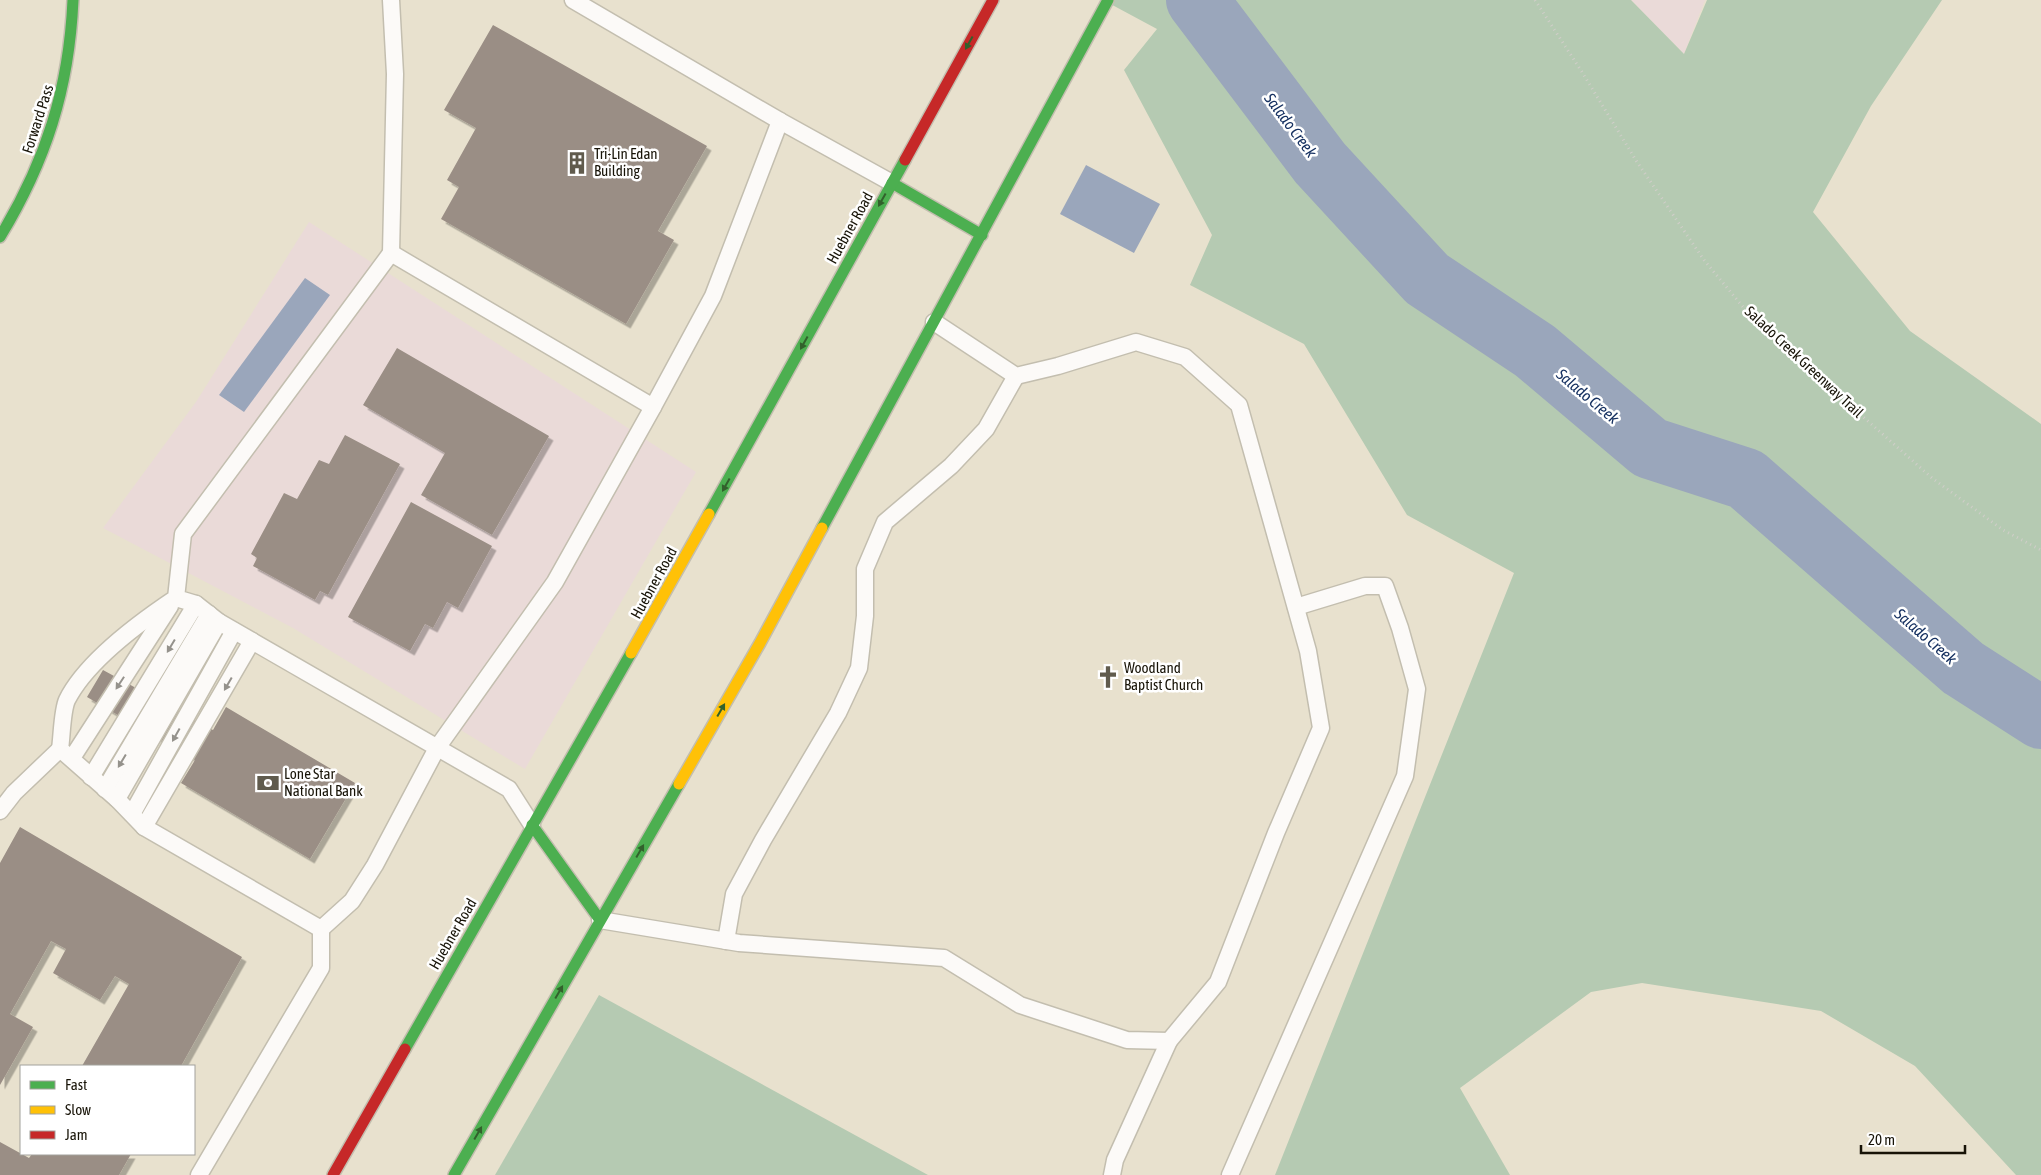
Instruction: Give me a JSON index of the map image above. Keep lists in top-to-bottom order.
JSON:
{
  "streets": {
    "main road": ["Forward Pass", "Huebner Road"],
    "path": ["Salado Creek Greenway Trail"]
  },
  "one_way": ["Huebner Road"],
  "water": ["Salado Creek"],
  "places": {
    "building": ["Tri-Lin Edan Building"],
    "church": ["Woodland Baptist Church"],
    "bank": ["Lone Star National Bank"]
  },
  "legend": ["Fast", "Slow", "Jam"],
  "scale_bar": "20 m"
}
